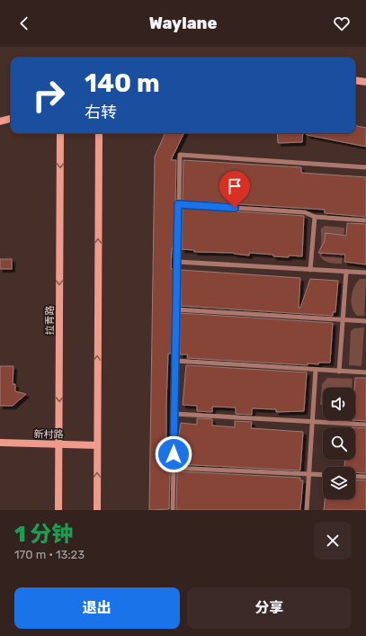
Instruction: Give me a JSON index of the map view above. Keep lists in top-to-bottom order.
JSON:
{
  "streets": {
    "street": ["拉青路", "新村路"]
  },
  "crossings": [
    ["拉青路", "新村路"]
  ],
  "page": {
    "header": "Waylane",
    "turn": ["140 m", "右转"],
    "heading": ["1 分钟", "170 m · 13:23"],
    "buttons": ["退出", "分享"]
  }
}
